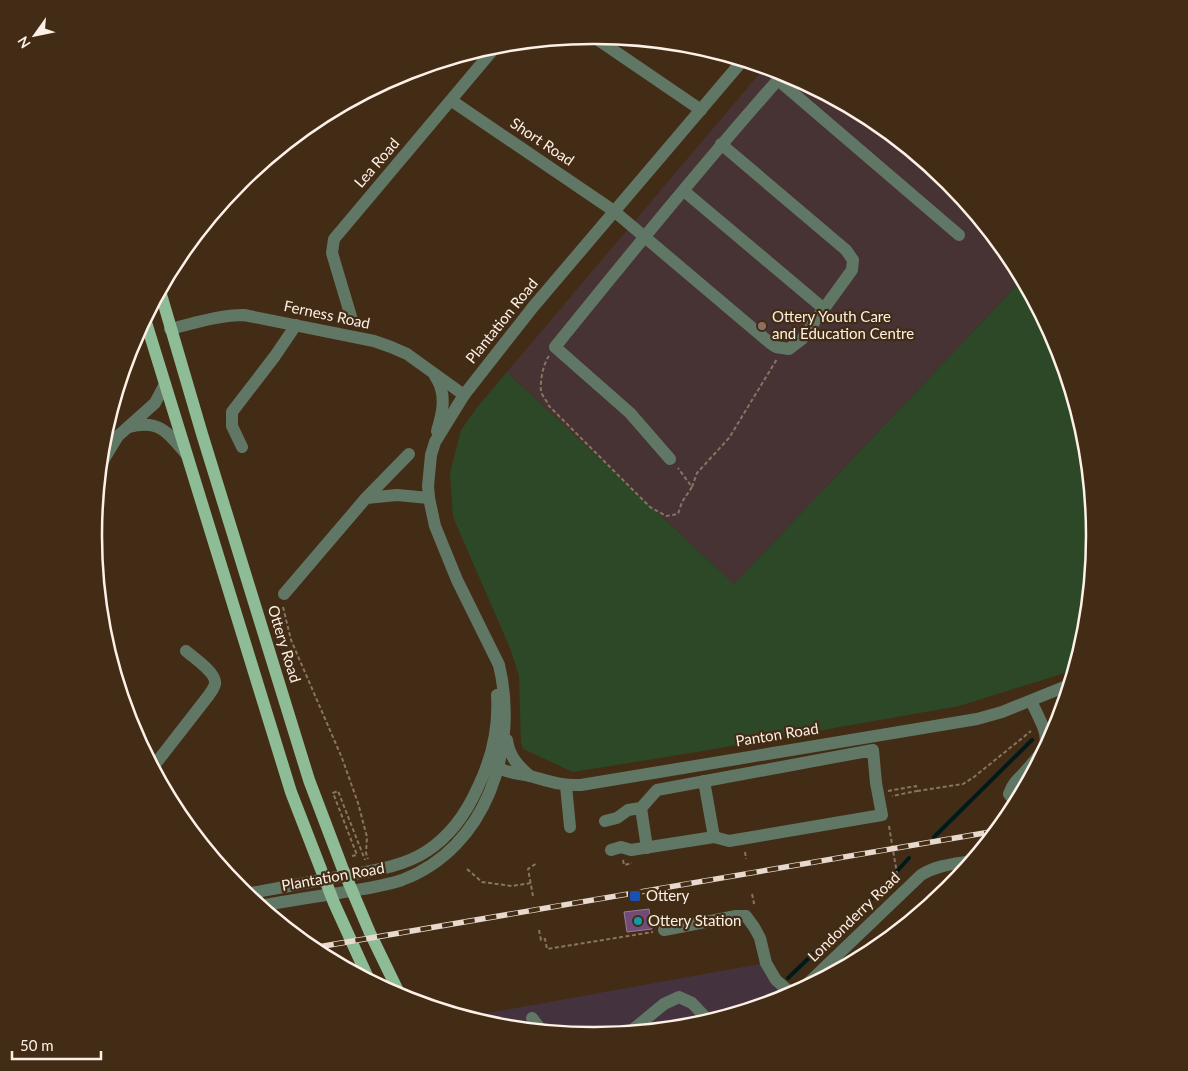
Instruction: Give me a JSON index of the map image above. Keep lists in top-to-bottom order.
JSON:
{
  "streets": {
    "main road": ["Ottery Road"],
    "street": [
      "Short Road",
      "Lea Road",
      "Ferness Road",
      "Plantation Road",
      "Panton Road",
      "Londonderry Road"
    ]
  },
  "crossings": [
    ["Short Road", "Lea Road"],
    ["Short Road", "Plantation Road"],
    ["Ferness Road", "Plantation Road"],
    ["Ferness Road", "Ottery Road"],
    ["Plantation Road", "Panton Road"]
  ],
  "places": {
    "other": ["Ottery Youth Care and Education Centre", "Ottery Station"],
    "transit": ["Ottery"]
  },
  "scale_bar": "50 m",
  "north": "bottom left"
}
